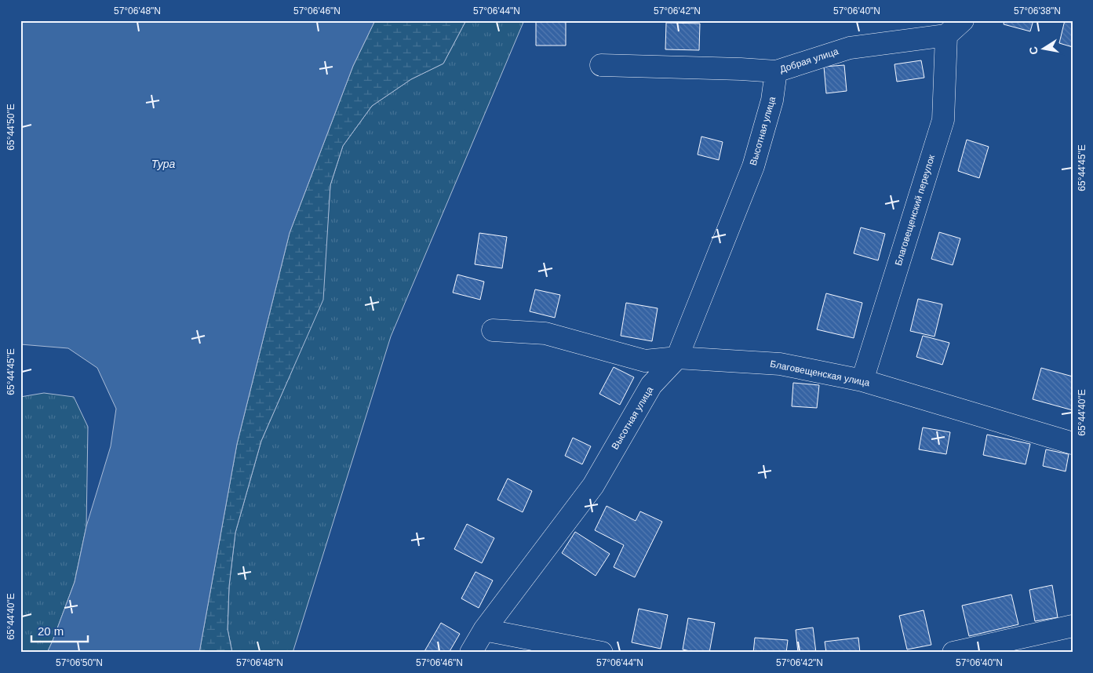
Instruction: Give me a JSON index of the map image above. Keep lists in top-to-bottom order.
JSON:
{
  "streets": {
    "street": [
      "Добрая улица",
      "Высотная улица",
      "Благовещенский переулок",
      "Благовещенская улица"
    ]
  },
  "crossings": [
    ["Добрая улица", "Высотная улица"],
    ["Добрая улица", "Благовещенский переулок"],
    ["Высотная улица", "Благовещенская улица"],
    ["Благовещенский переулок", "Благовещенская улица"]
  ],
  "water": ["Тура"],
  "scale_bar": "20 m",
  "north": "left",
  "coordinates": [
    "57°06'48\"N",
    "57°06'46\"N",
    "57°06'44\"N",
    "57°06'42\"N",
    "57°06'40\"N",
    "57°06'38\"N",
    "65°44'50\"E",
    "65°44'45\"E",
    "65°44'40\"E",
    "57°06'50\"N"
  ]
}
